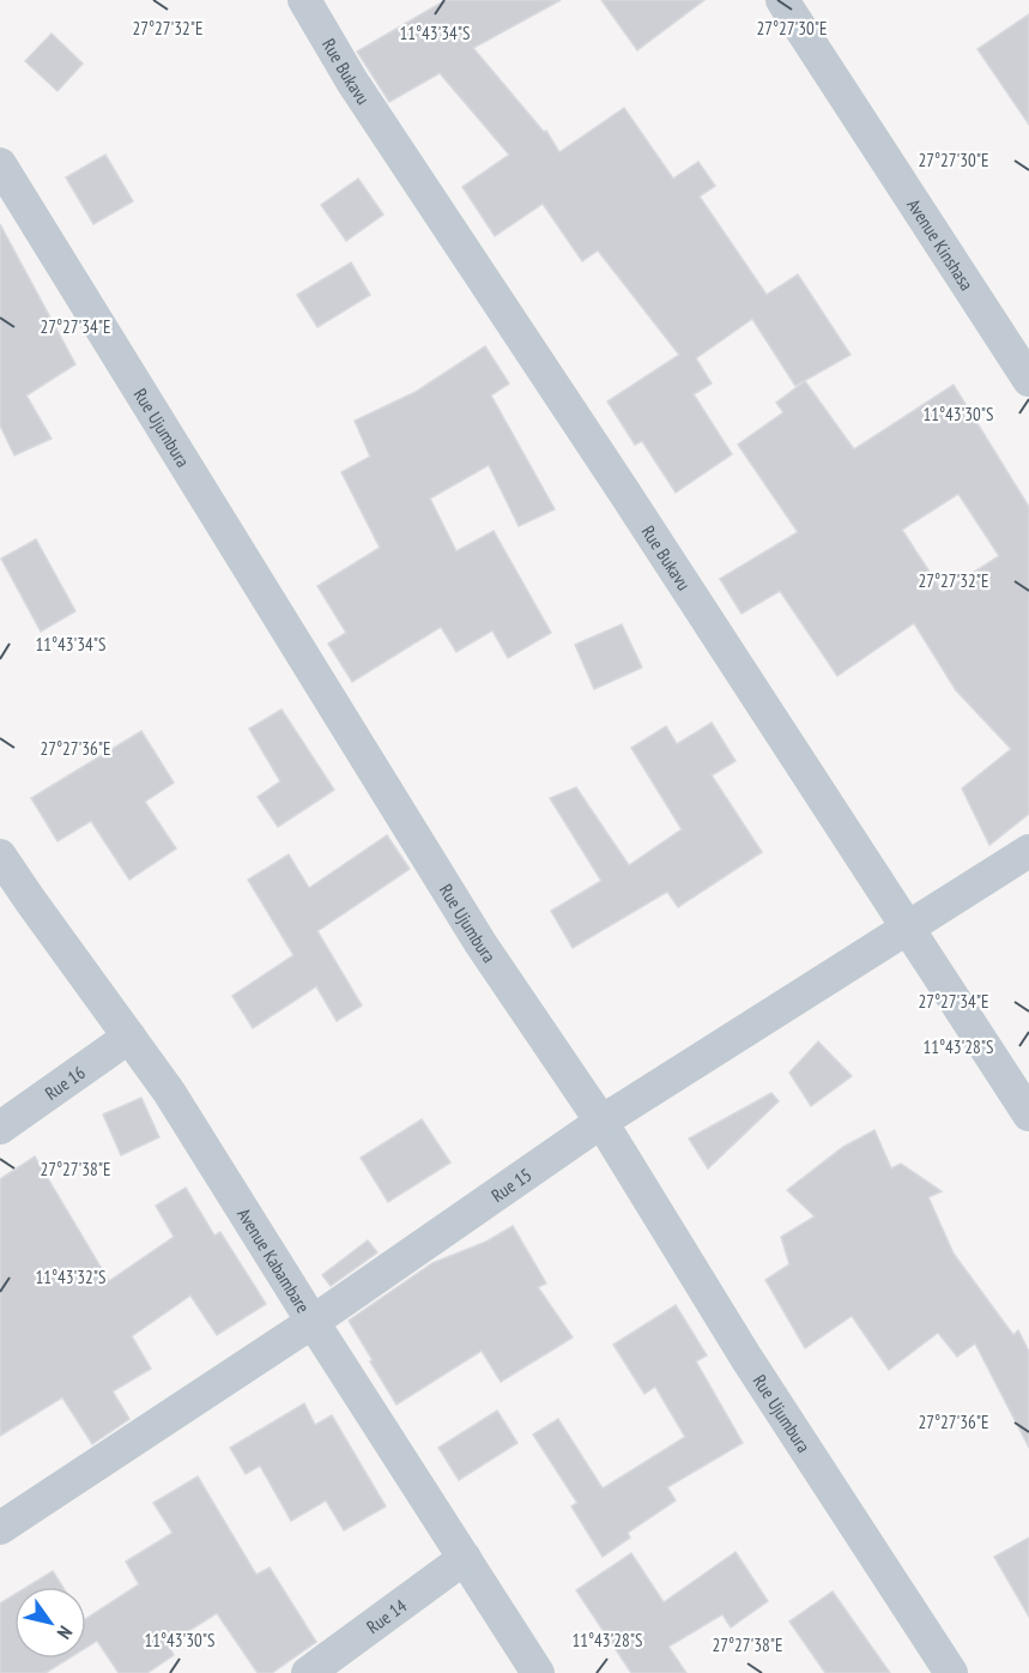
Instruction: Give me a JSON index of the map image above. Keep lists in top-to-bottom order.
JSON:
{
  "streets": {
    "street": [
      "Rue Bukavu",
      "Avenue Kinshasa",
      "Rue Ujumbura",
      "Rue 16",
      "Rue 15",
      "Avenue Kabambare",
      "Rue 14"
    ]
  },
  "crossings": [
    ["Rue Bukavu", "Rue 15"],
    ["Rue Ujumbura", "Rue 15"],
    ["Rue 16", "Avenue Kabambare"],
    ["Rue 15", "Avenue Kabambare"],
    ["Avenue Kabambare", "Rue 14"]
  ],
  "north": "bottom right",
  "coordinates": [
    "27°27'30\"E",
    "27°27'32\"E",
    "11°43'34\"S",
    "27°27'34\"E",
    "11°43'30\"S",
    "27°27'36\"E",
    "11°43'28\"S",
    "27°27'38\"E",
    "11°43'32\"S"
  ]
}
